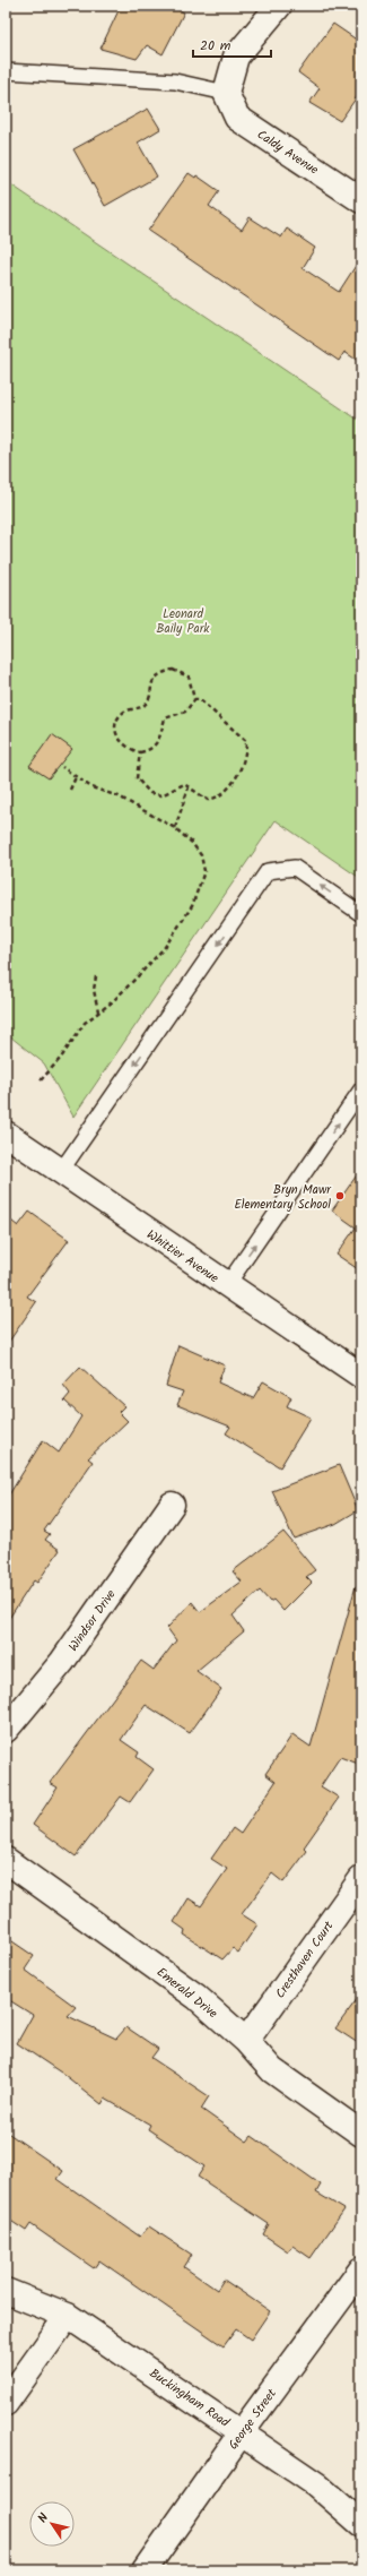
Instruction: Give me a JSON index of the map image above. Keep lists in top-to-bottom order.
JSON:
{
  "streets": {
    "street": [
      "Caldy Avenue",
      "Whittier Avenue",
      "Windsor Drive",
      "Cresthaven Court",
      "Emerald Drive",
      "Buckingham Road",
      "George Street"
    ]
  },
  "crossings": [
    ["Cresthaven Court", "Emerald Drive"],
    ["Buckingham Road", "George Street"]
  ],
  "parks": ["Leonard Baily Park"],
  "places": ["Bryn Mawr Elementary School"],
  "scale_bar": "20 m",
  "north": "top left"
}
